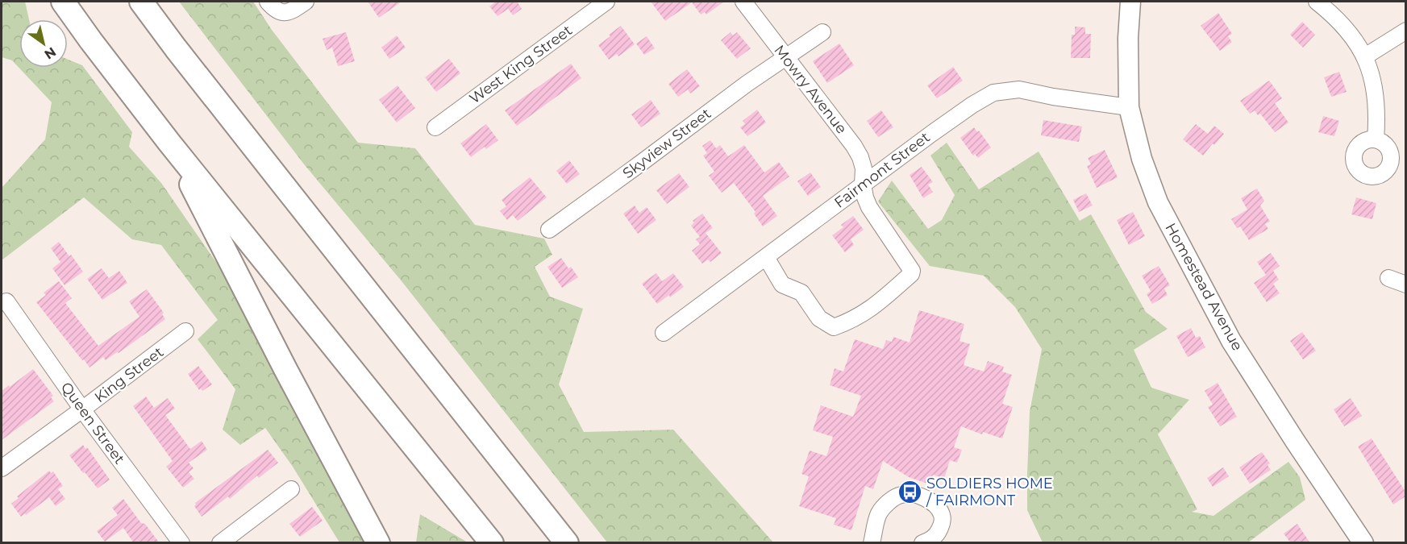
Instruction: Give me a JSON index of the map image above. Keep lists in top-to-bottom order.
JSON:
{
  "streets": {
    "main road": ["Homestead Avenue"],
    "street": [
      "West King Street",
      "Mowry Avenue",
      "Skyview Street",
      "Fairmont Street",
      "King Street",
      "Queen Street"
    ]
  },
  "crossings": [
    ["Mowry Avenue", "Skyview Street"],
    ["Mowry Avenue", "Fairmont Street"],
    ["Fairmont Street", "Homestead Avenue"],
    ["King Street", "Queen Street"]
  ],
  "places": {
    "bus stop": ["SOLDIERS HOME / FAIRMONT"]
  },
  "north": "bottom right"
}
